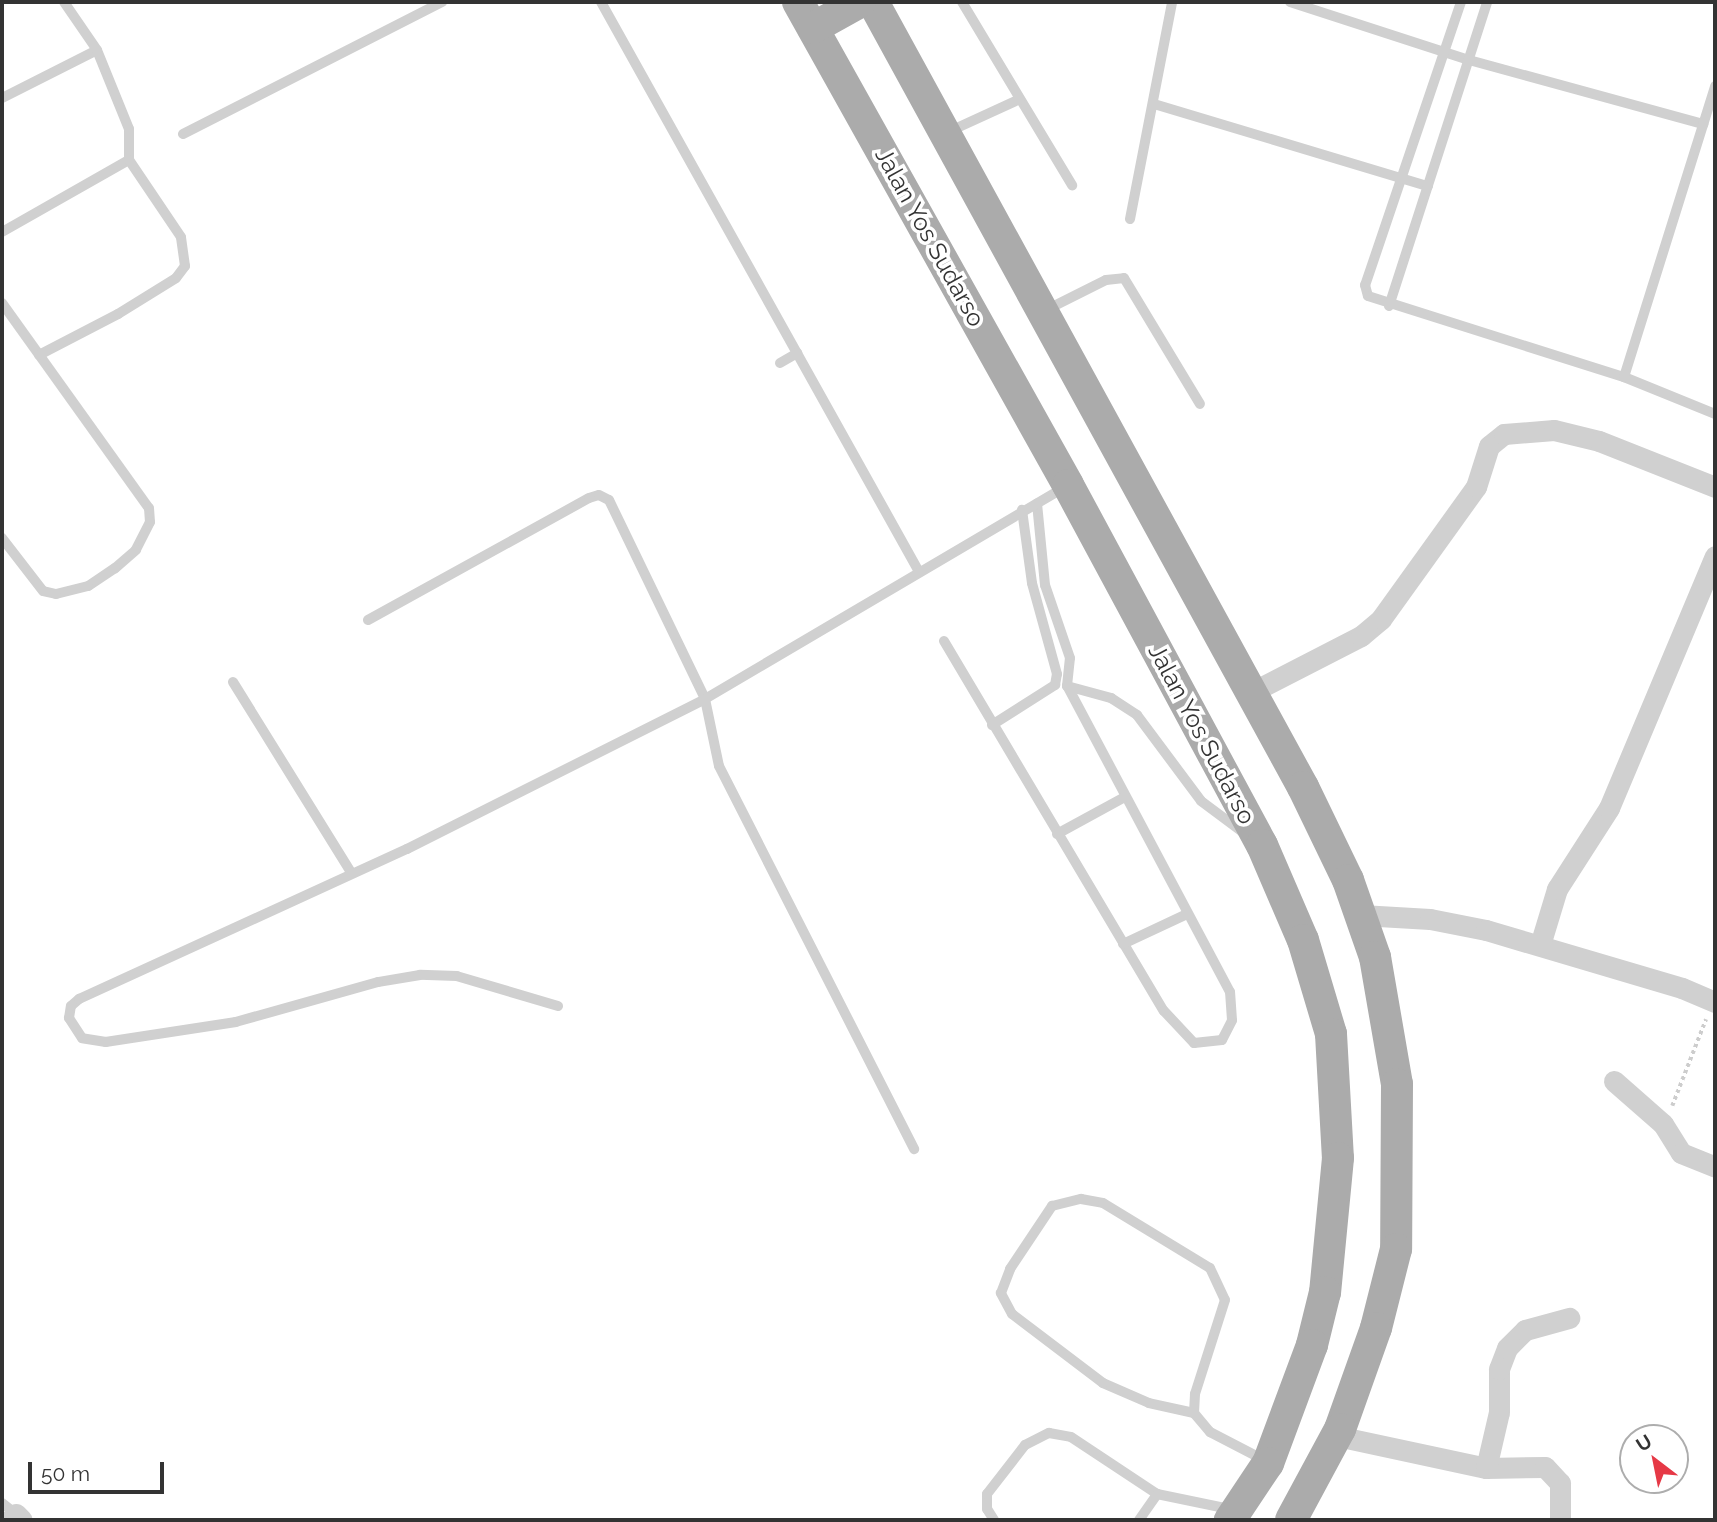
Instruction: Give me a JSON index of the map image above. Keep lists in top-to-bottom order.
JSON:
{
  "streets": {
    "main road": ["Jalan Yos Sudarso"]
  },
  "scale_bar": "50 m",
  "north": "top left"
}
